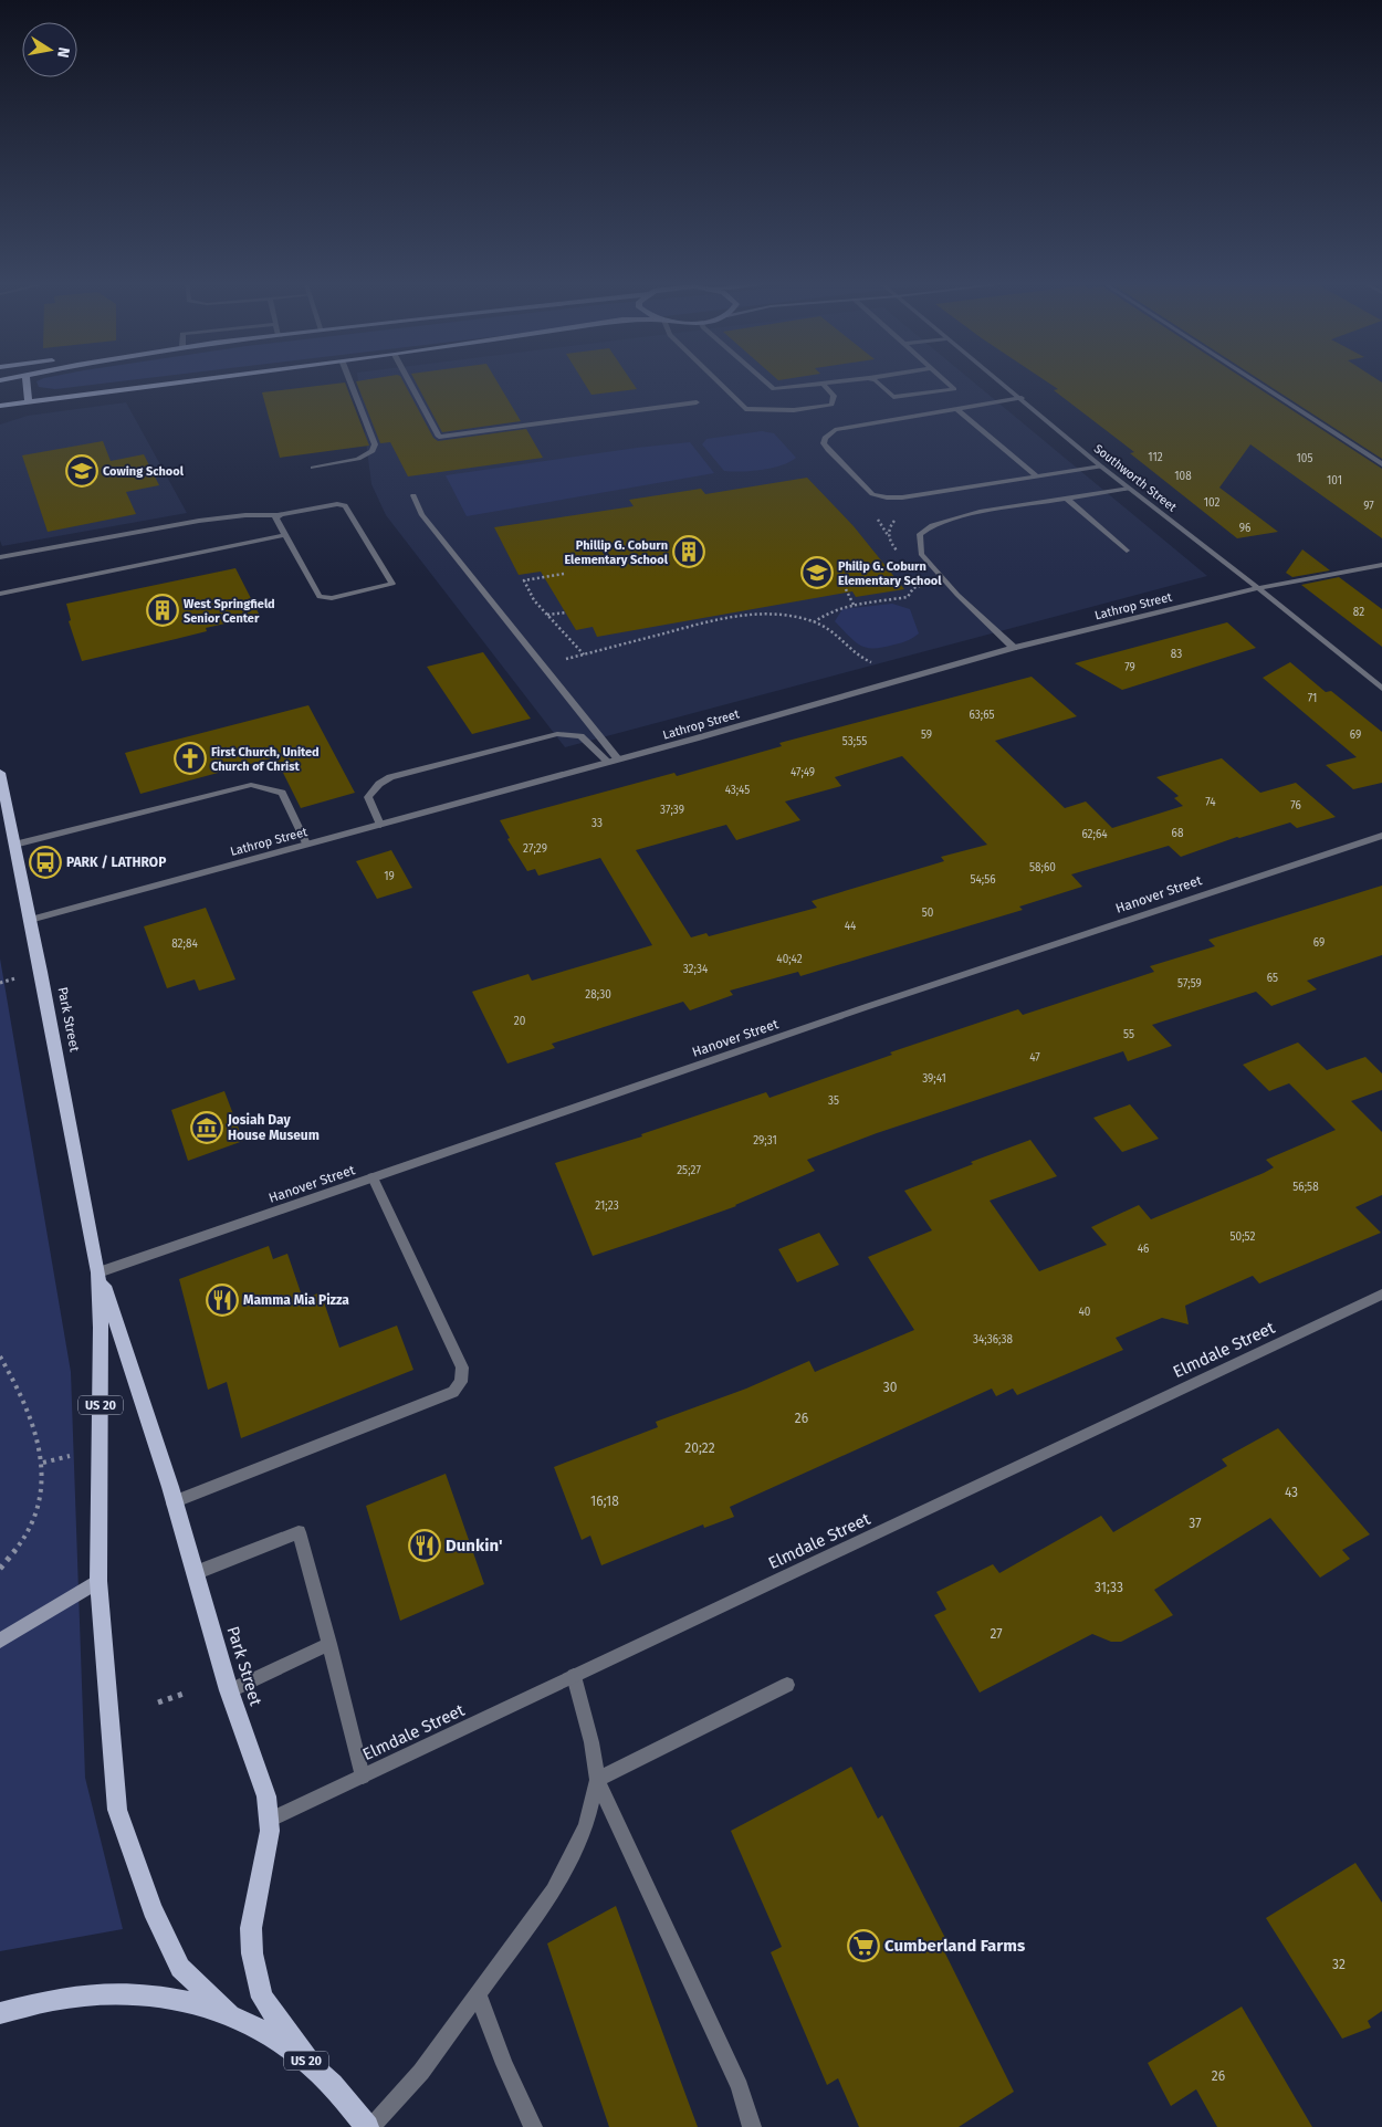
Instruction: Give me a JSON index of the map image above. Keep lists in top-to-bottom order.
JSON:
{
  "streets": {
    "main road": ["Park Street", "US 20"],
    "street": [
      "Southworth Street",
      "Lathrop Street",
      "Hanover Street",
      "Elmdale Street"
    ]
  },
  "crossings": [
    ["Southworth Street", "Lathrop Street"],
    ["Lathrop Street", "Park Street"],
    ["Hanover Street", "Park Street"],
    ["Park Street", "Elmdale Street"],
    ["Park Street", "US 20"]
  ],
  "places": {
    "school or university": ["Cowing School", "Philip G. Coburn Elementary School"],
    "building": ["Phillip G. Coburn Elementary School", "West Springfield Senior Center"],
    "church": ["First Church, United Church of Christ"],
    "bus stop": ["PARK / LATHROP"],
    "museum": ["Josiah Day House Museum"],
    "restaurant": ["Mamma Mia Pizza", "Dunkin'"],
    "supermarket": ["Cumberland Farms"]
  },
  "house_numbers": [
    "112",
    "105",
    "108",
    "101",
    "102",
    "97",
    "96",
    "82",
    "83",
    "79",
    "71",
    "63;65",
    "59",
    "69",
    "53;55",
    "47;49",
    "43;45",
    "74",
    "76",
    "37;39",
    "33",
    "68",
    "62;64",
    "27;29",
    "58;60",
    "19",
    "54;56",
    "50",
    "44",
    "69",
    "82;84",
    "40;42",
    "32;34",
    "65",
    "57;59",
    "28;30",
    "20",
    "55",
    "47",
    "39;41",
    "35",
    "29;31",
    "25;27",
    "56;58",
    "21;23",
    "50;52",
    "46",
    "40",
    "34;36;38",
    "30",
    "26",
    "20;22",
    "43",
    "16;18",
    "37",
    "31;33",
    "27",
    "32",
    "26"
  ],
  "north": "right"
}
